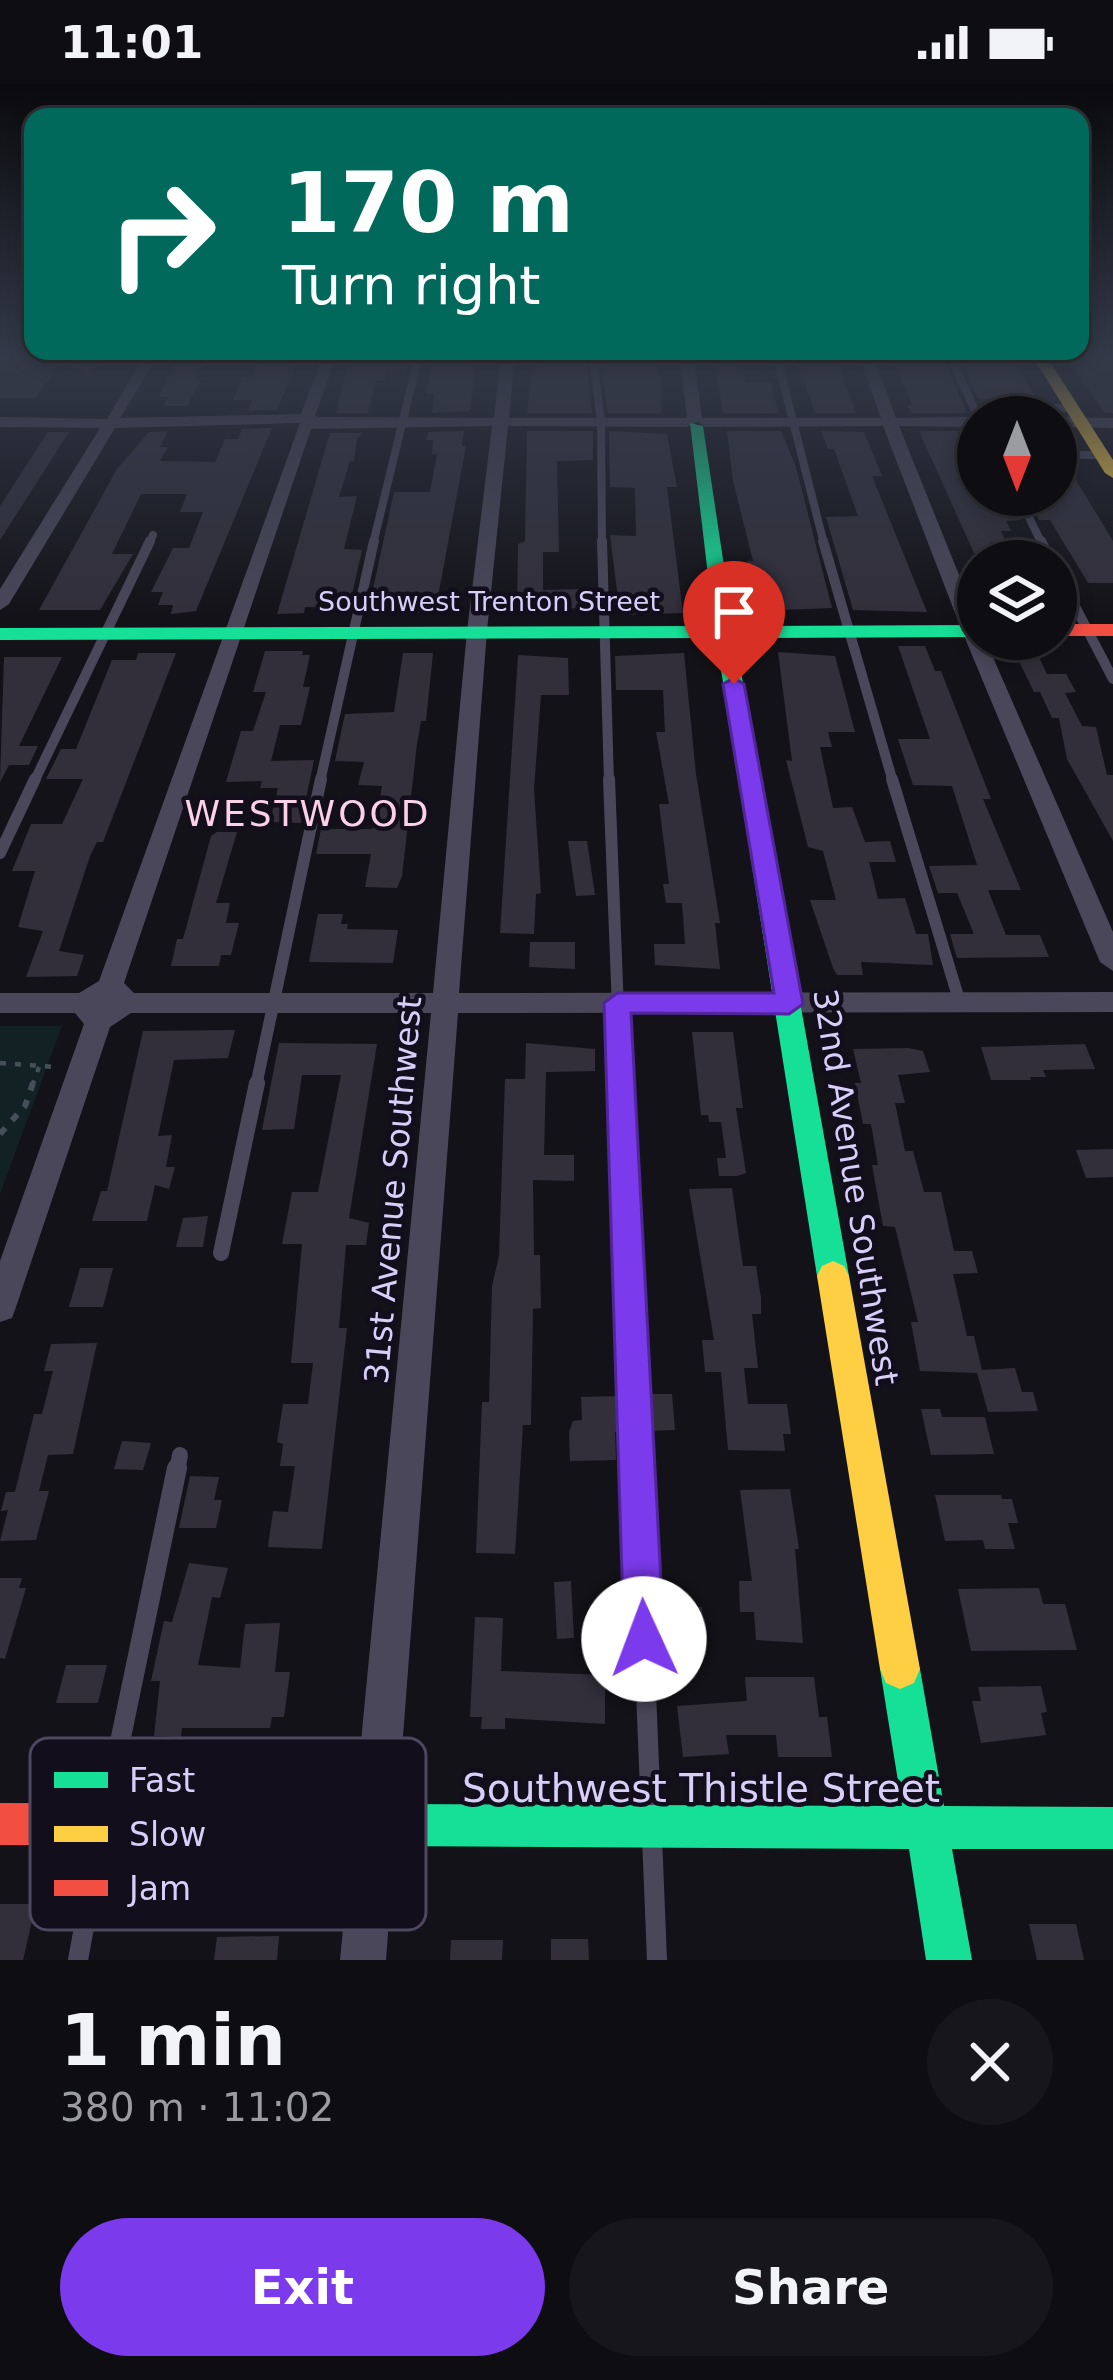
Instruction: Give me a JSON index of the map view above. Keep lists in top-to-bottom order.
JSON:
{
  "streets": {
    "street": [
      "Southwest Trenton Street",
      "32nd Avenue Southwest",
      "31st Avenue Southwest",
      "Southwest Thistle Street"
    ]
  },
  "crossings": [
    ["Southwest Trenton Street", "32nd Avenue Southwest"],
    ["Southwest Trenton Street", "31st Avenue Southwest"],
    ["32nd Avenue Southwest", "Southwest Thistle Street"]
  ],
  "districts": ["WESTWOOD"],
  "legend": ["Fast", "Slow", "Jam"],
  "north": "bottom",
  "page": {
    "status": "11:01",
    "turn": ["170 m", "Turn right"],
    "heading": ["1 min", "380 m · 11:02"],
    "buttons": ["Exit", "Share"]
  }
}
